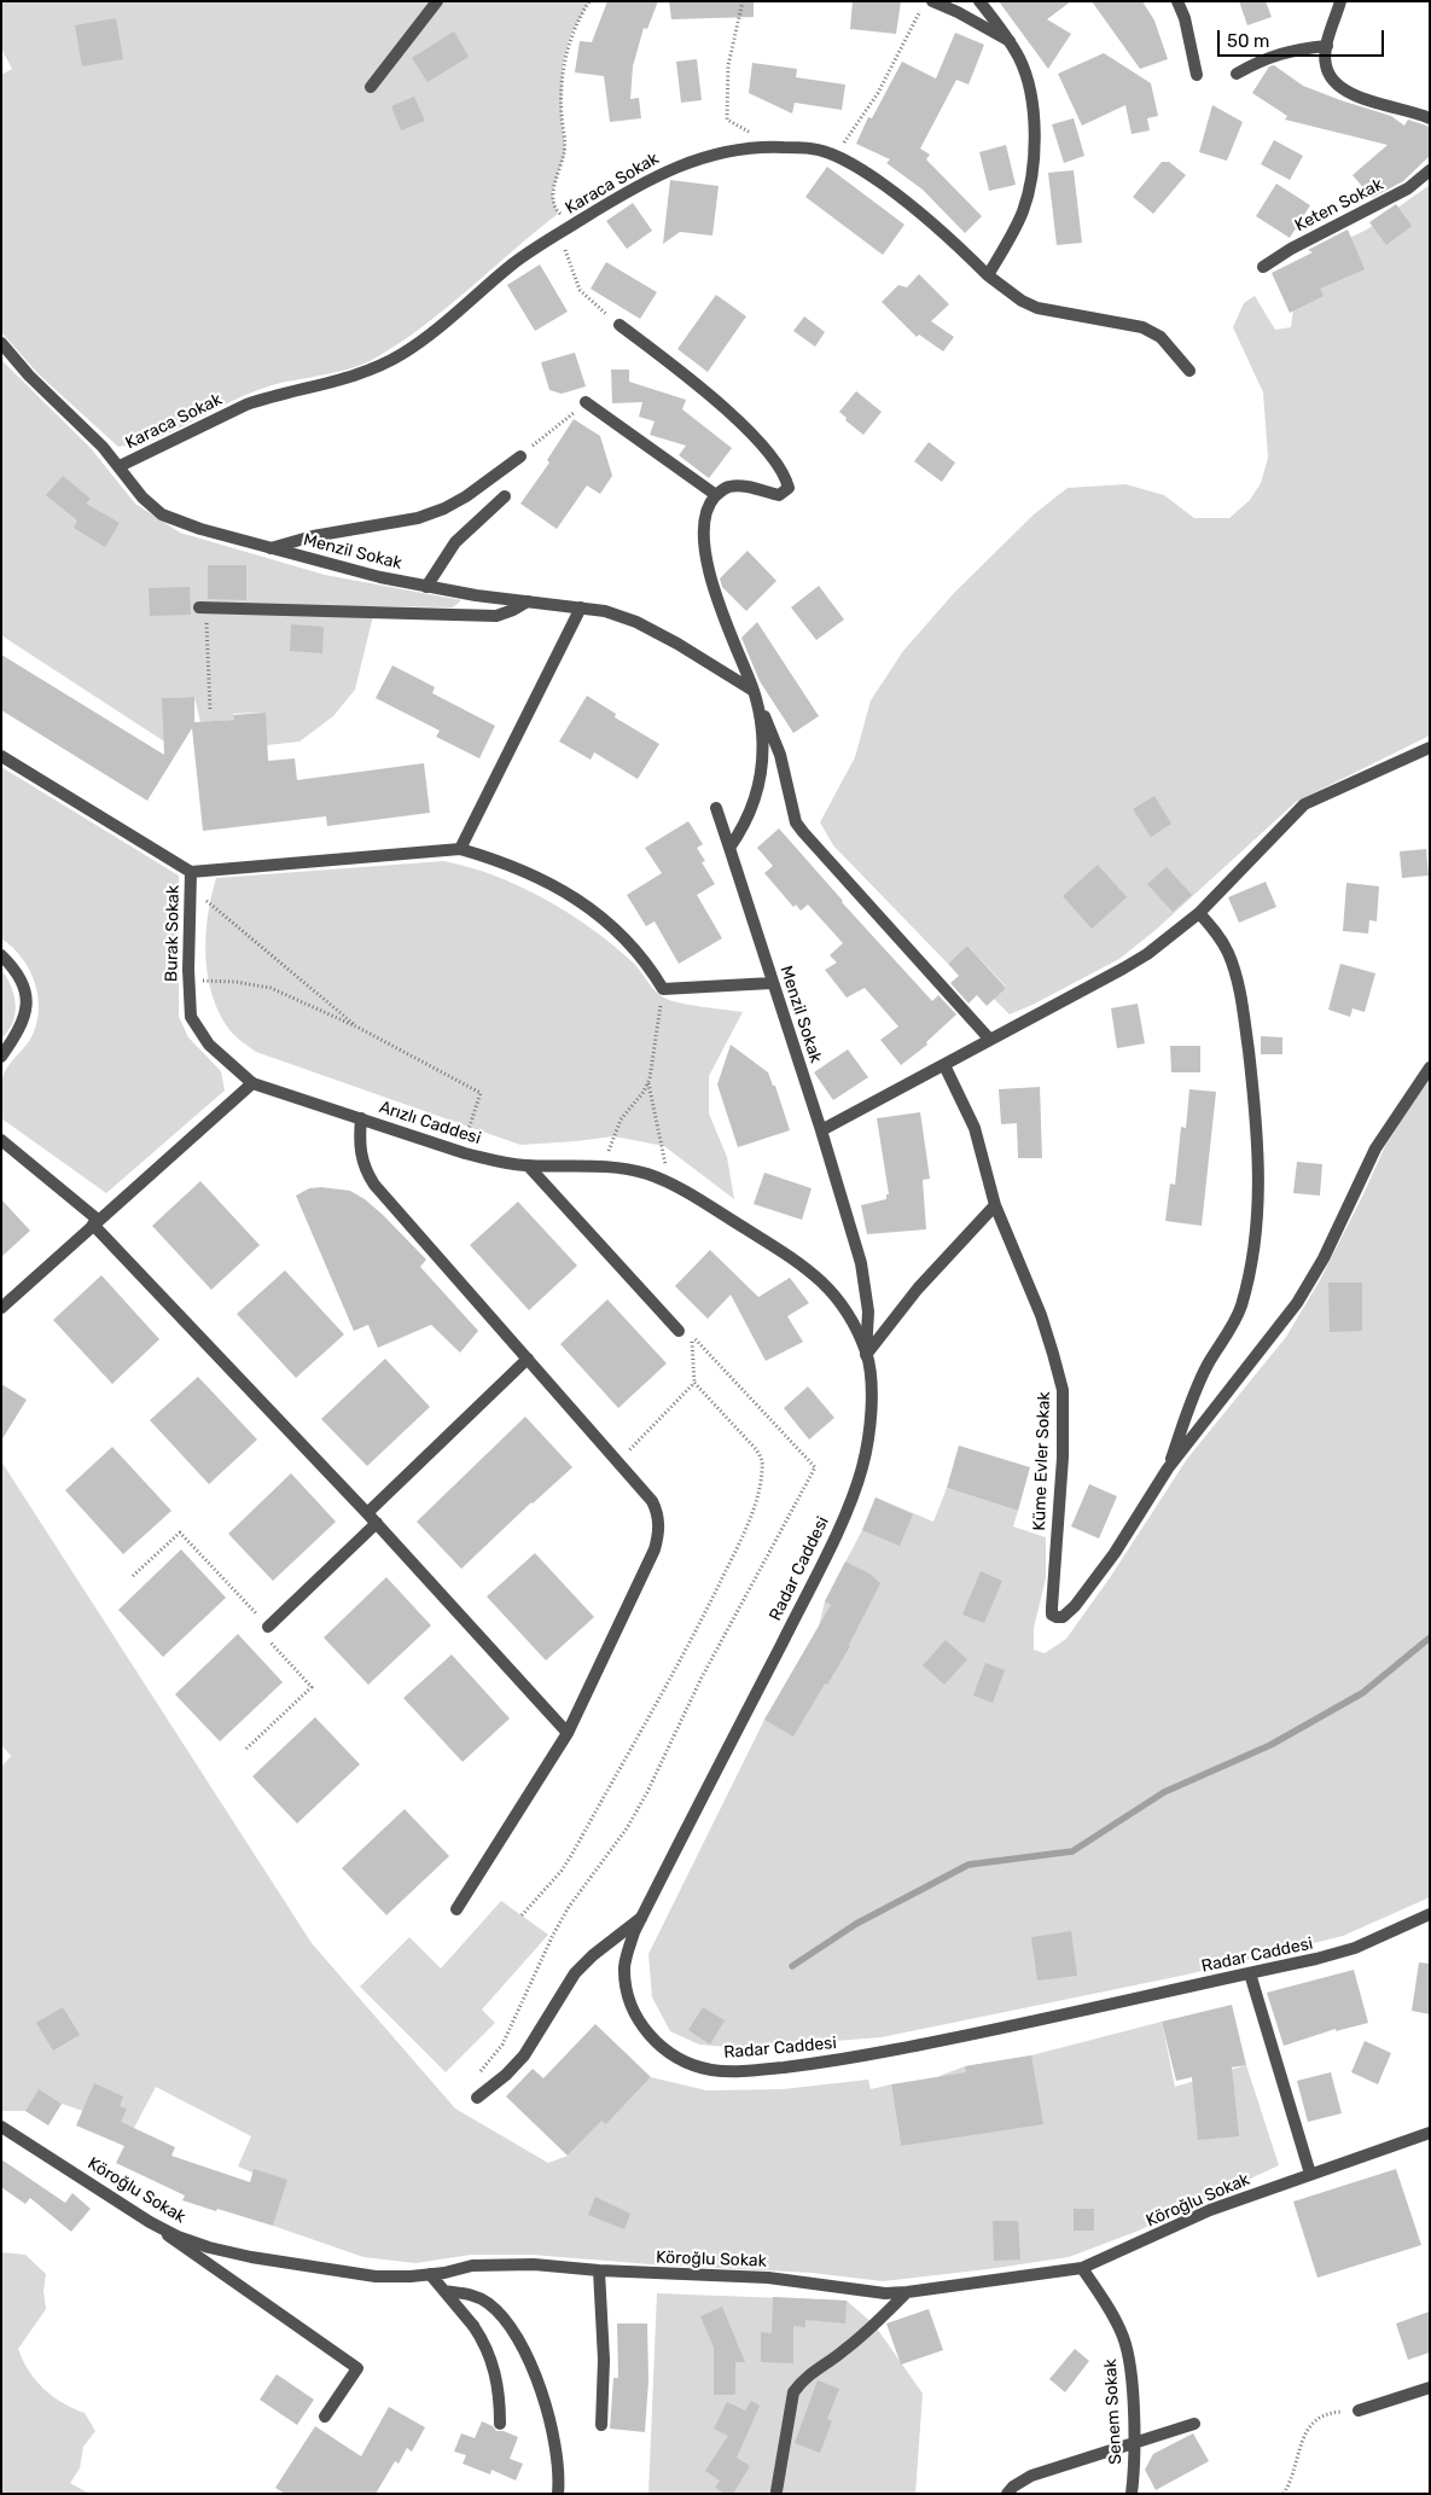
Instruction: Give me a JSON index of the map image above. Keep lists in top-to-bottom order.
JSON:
{
  "streets": {
    "street": [
      "Karaca Sokak",
      "Keten Sokak",
      "Menzil Sokak",
      "Burak Sokak",
      "Arızlı Caddesi",
      "Küme Evler Sokak",
      "Radar Caddesi",
      "Köroğlu Sokak",
      "Senem Sokak"
    ]
  },
  "crossings": [
    ["Karaca Sokak", "Menzil Sokak"],
    ["Menzil Sokak", "Arızlı Caddesi"],
    ["Menzil Sokak", "Radar Caddesi"],
    ["Burak Sokak", "Arızlı Caddesi"],
    ["Arızlı Caddesi", "Radar Caddesi"],
    ["Köroğlu Sokak", "Senem Sokak"]
  ],
  "scale_bar": "50 m"
}
